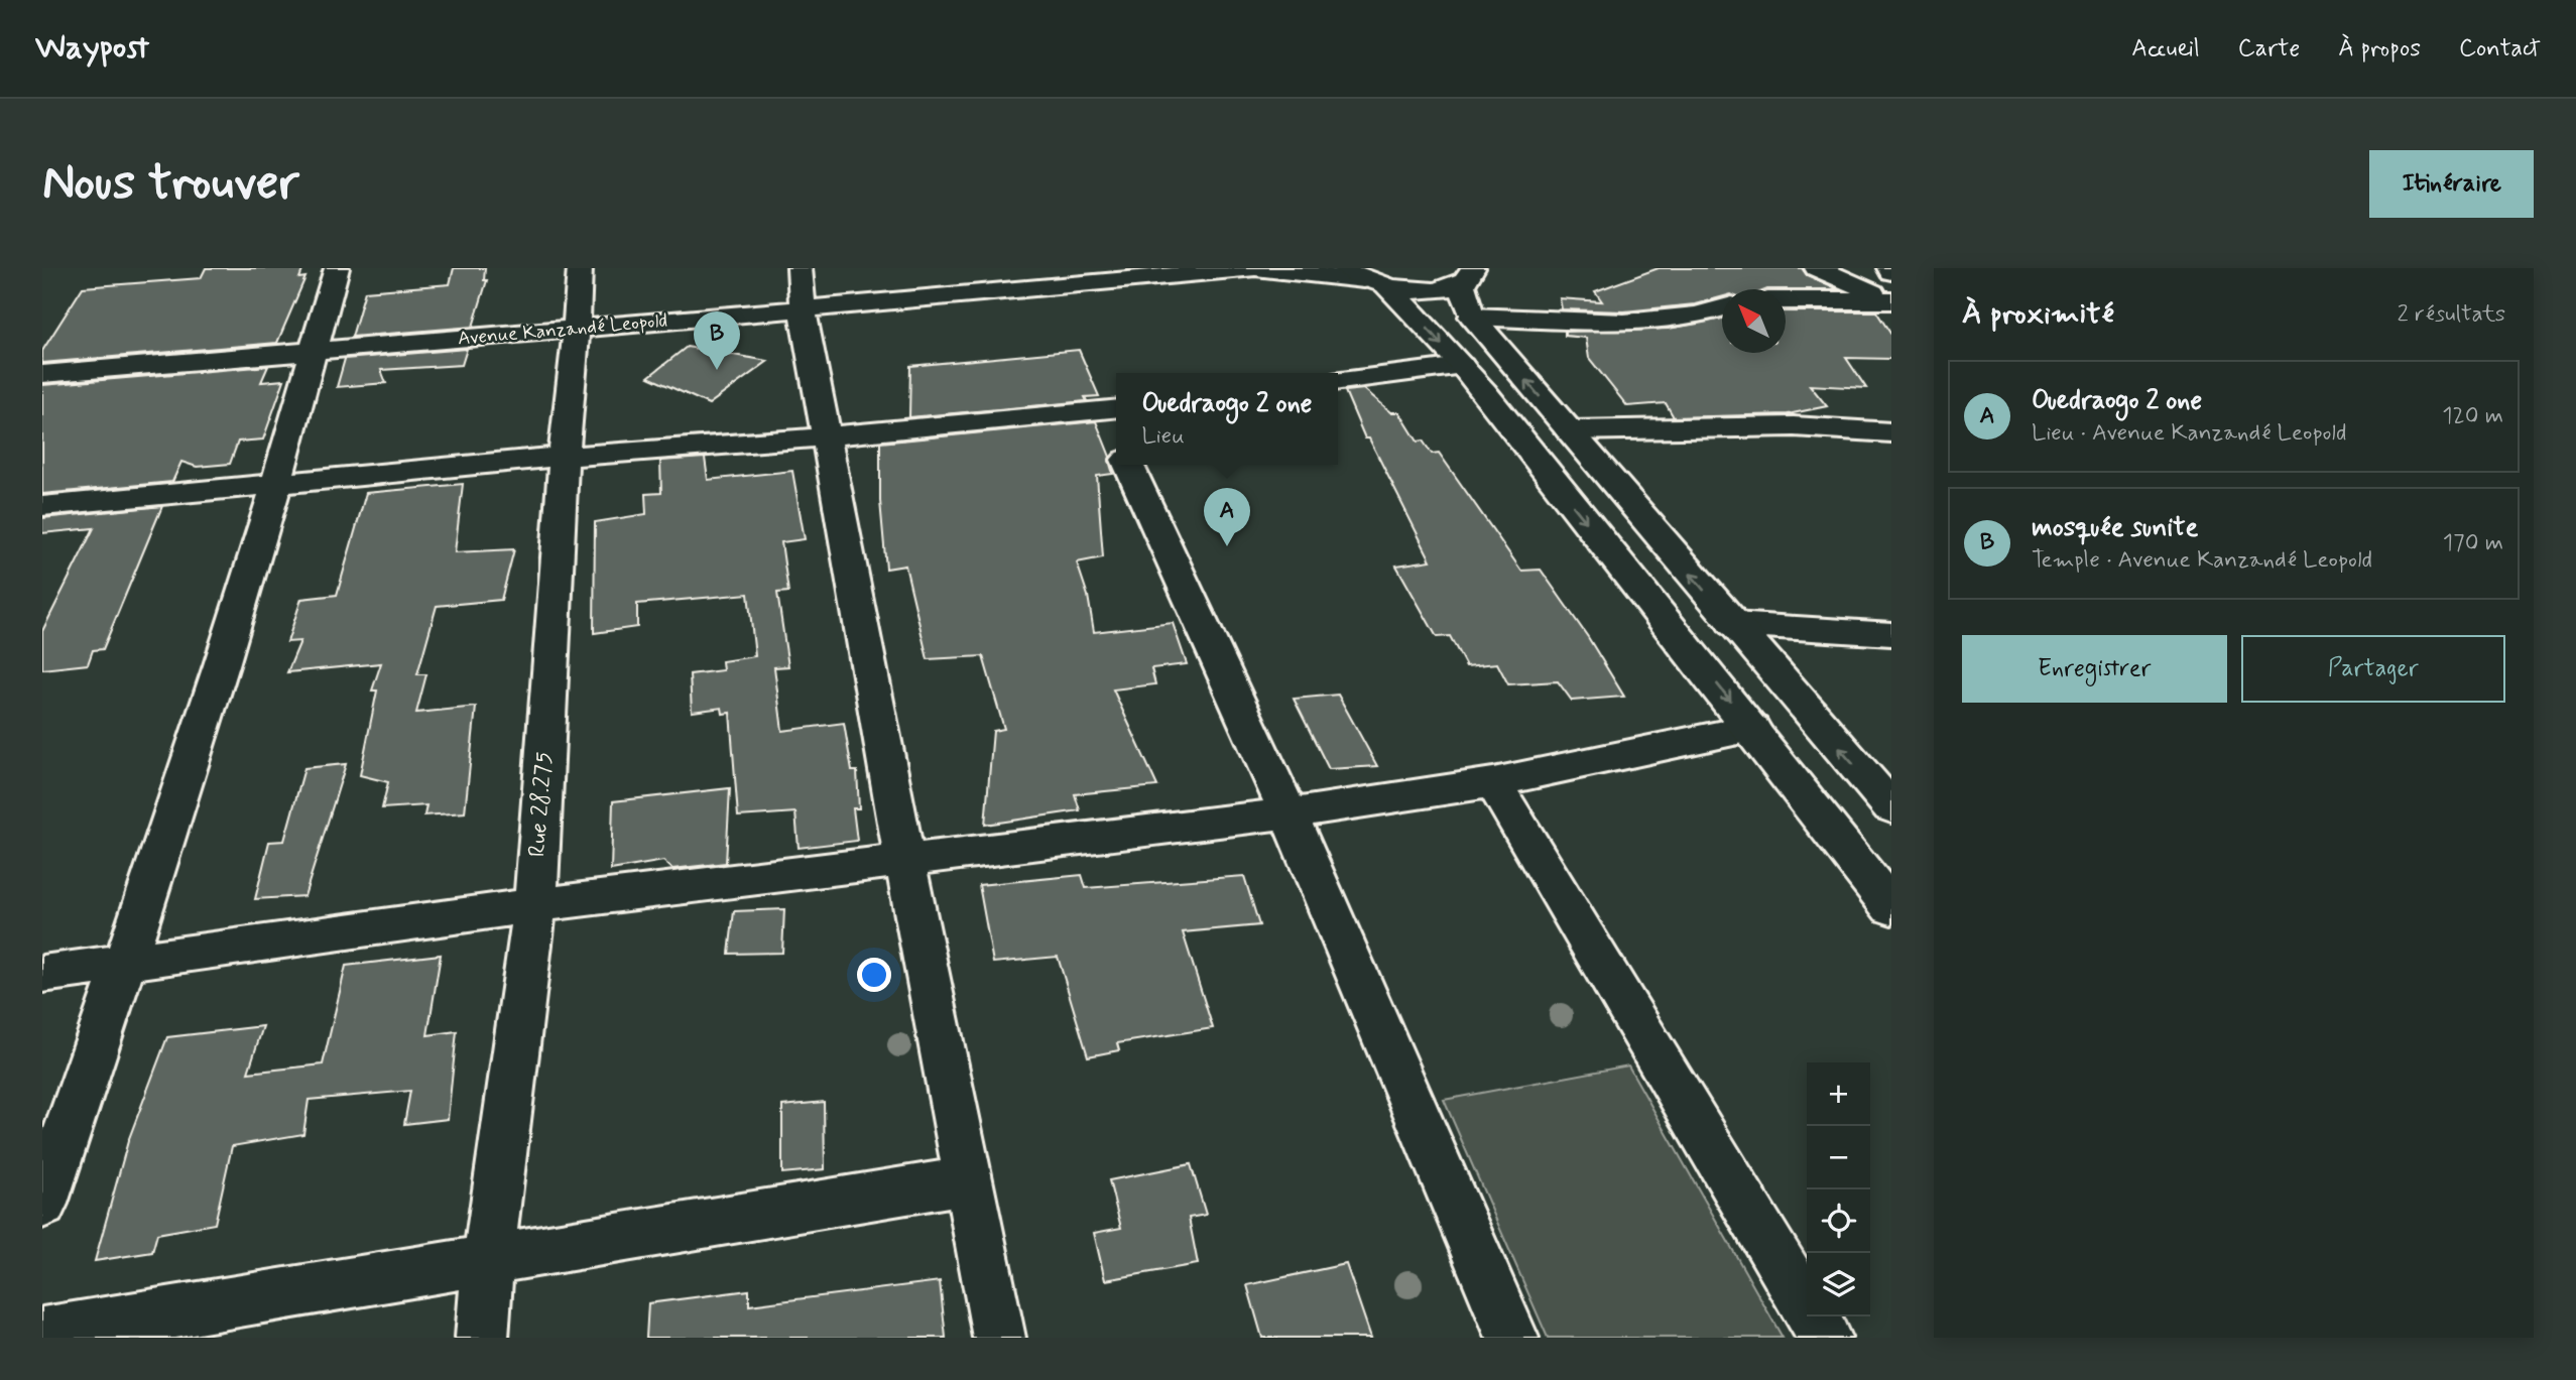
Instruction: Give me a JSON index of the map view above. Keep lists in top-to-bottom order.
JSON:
{
  "streets": {
    "street": ["Avenue Kanzandé Leopold", "Rue 28.275"]
  },
  "crossings": [
    ["Avenue Kanzandé Leopold", "Rue 28.275"]
  ],
  "north": "top left",
  "page": {
    "header": "Waypost",
    "nav": [
      "Accueil",
      "Carte",
      "À propos",
      "Contact"
    ],
    "buttons": [
      "Itinéraire",
      ["Enregistrer", "Partager"]
    ],
    "title": "Nous trouver",
    "heading": ["À proximité", "2 résultats"],
    "pins": ["B", "A"],
    "list": [
      {
        "mark": "A",
        "name": "Ouedraogo 2 one",
        "note": "Lieu · Avenue Kanzandé Leopold",
        "value": "120 m"
      },
      {
        "mark": "B",
        "name": "mosquée sunite",
        "note": "Temple · Avenue Kanzandé Leopold",
        "value": "170 m"
      }
    ],
    "popup": ["Ouedraogo 2 one", "Lieu"],
    "map_buttons": ["+", "−"]
  }
}
